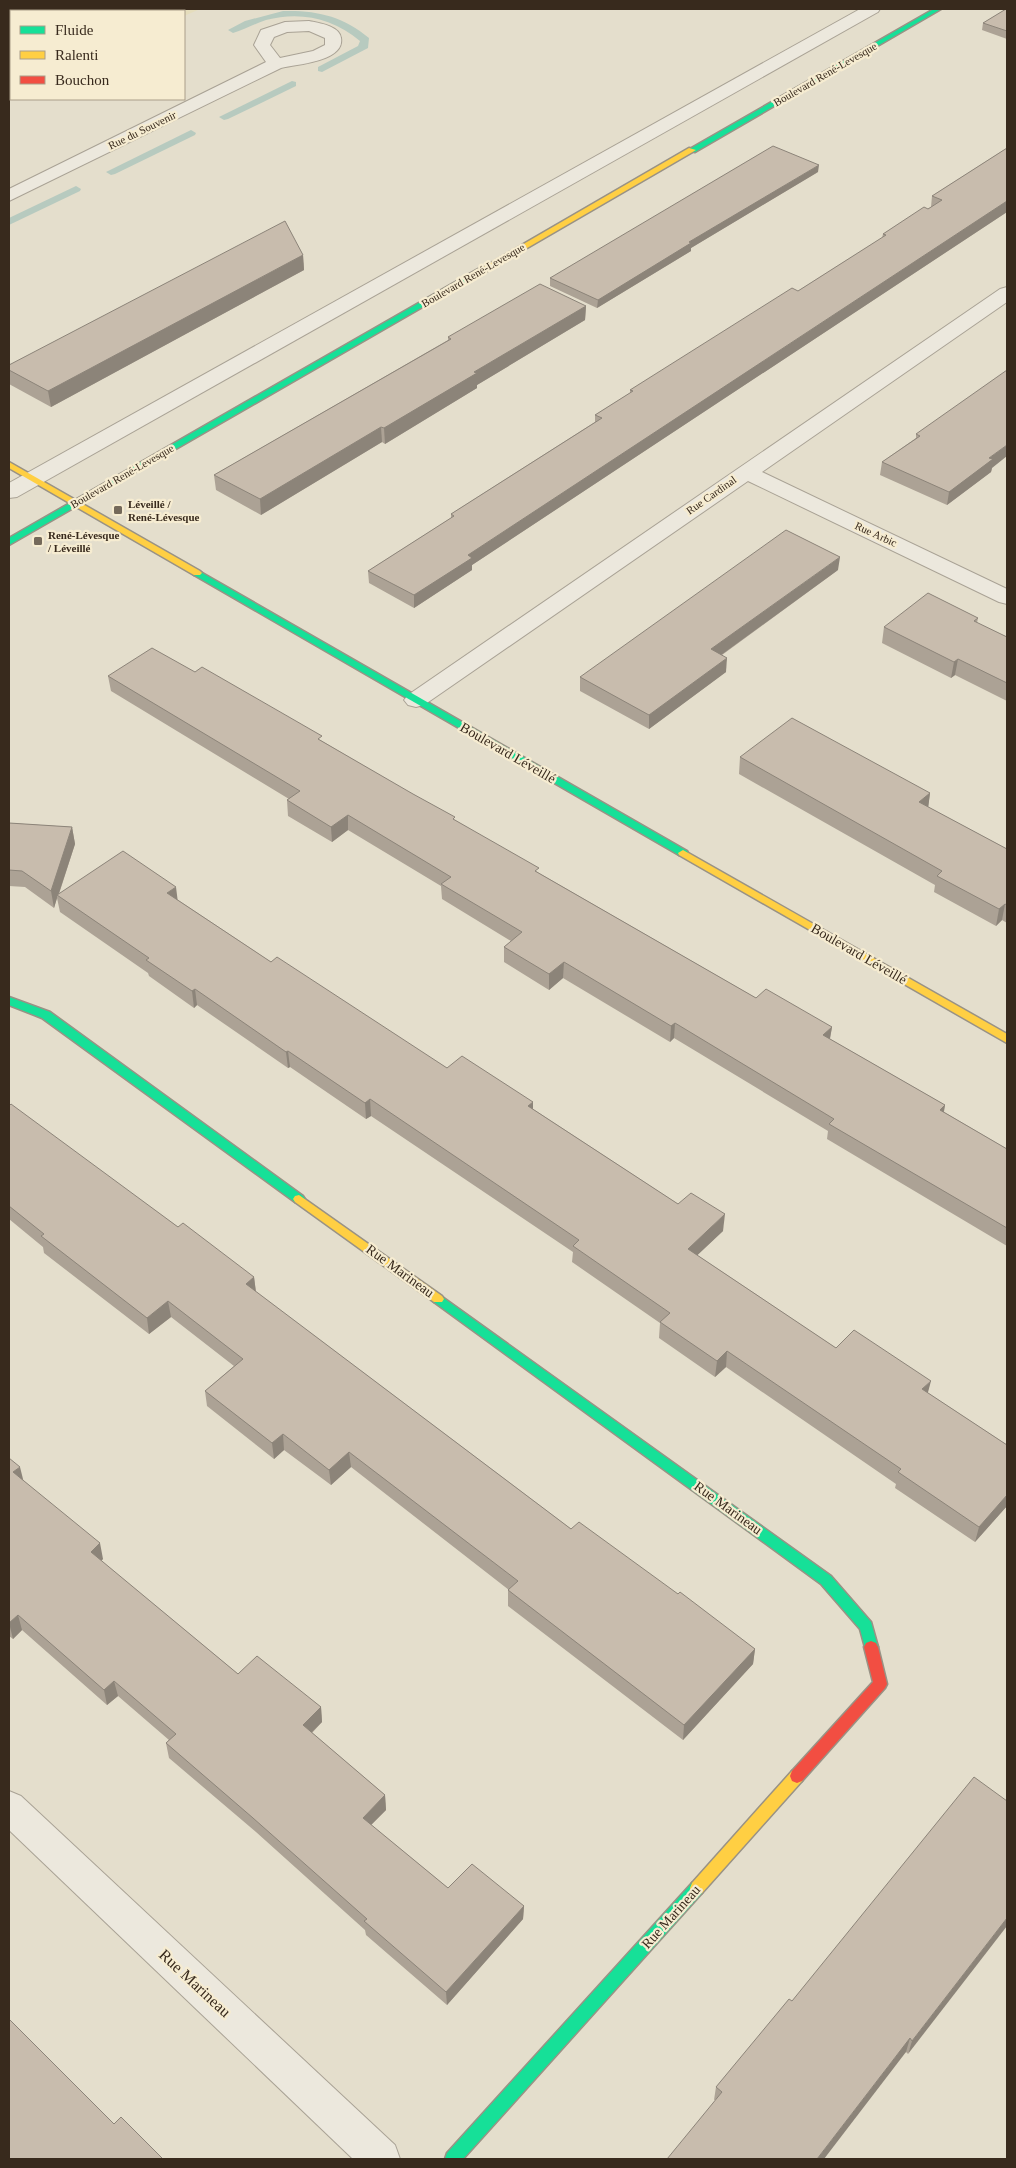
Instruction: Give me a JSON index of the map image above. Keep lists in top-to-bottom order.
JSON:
{
  "streets": {
    "street": [
      "Boulevard René-Levesque",
      "Rue du Souvenir",
      "Rue Cardinal",
      "Rue Arbic",
      "Boulevard Léveillé",
      "Rue Marineau"
    ]
  },
  "crossings": [
    ["Boulevard René-Levesque", "Boulevard Léveillé"],
    ["Rue Cardinal", "Rue Arbic"],
    ["Rue Cardinal", "Boulevard Léveillé"]
  ],
  "places": {
    "transit": ["Léveillé / René-Lévesque", "René-Lévesque / Léveillé"]
  },
  "legend": ["Fluide", "Ralenti", "Bouchon"]
}
